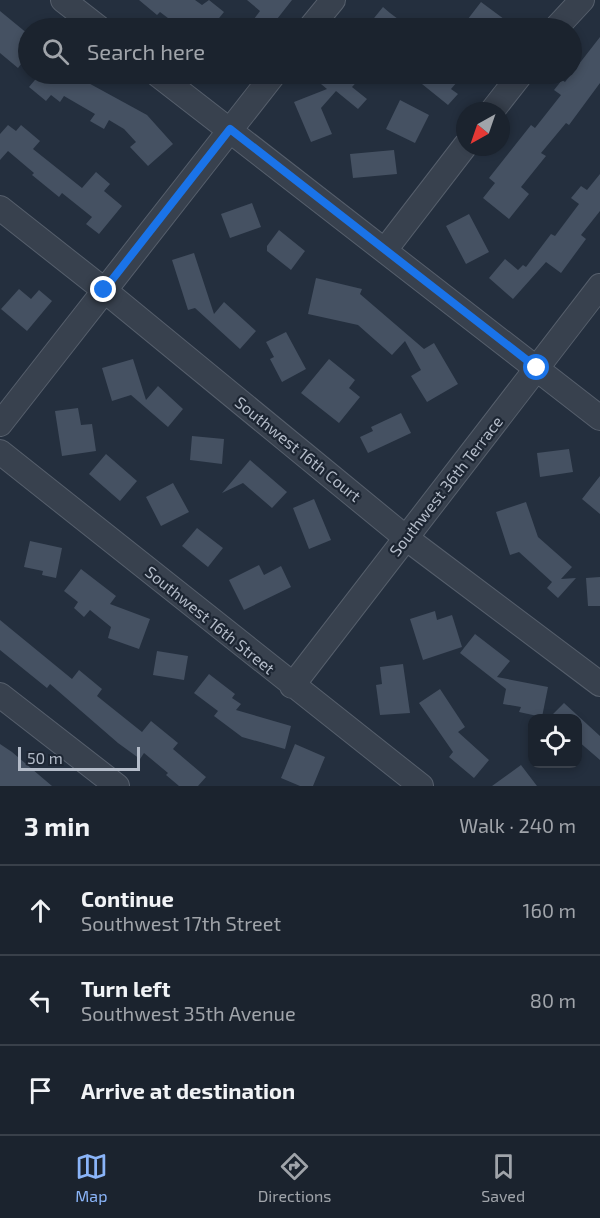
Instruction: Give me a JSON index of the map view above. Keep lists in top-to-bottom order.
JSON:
{
  "streets": {
    "street": ["Southwest 16th Court", "Southwest 36th Terrace", "Southwest 16th Street"]
  },
  "crossings": [
    ["Southwest 16th Court", "Southwest 36th Terrace"],
    ["Southwest 36th Terrace", "Southwest 16th Street"]
  ],
  "scale_bar": "50 m",
  "north": "bottom left",
  "page": {
    "search": "Search here",
    "scale": "50 m",
    "heading": ["3 min", "Walk · 240 m"],
    "list": [
      ["Continue", "Southwest 17th Street", "160 m"],
      ["Turn left", "Southwest 35th Avenue", "80 m"],
      "Arrive at destination"
    ],
    "nav": ["Map", "Directions", "Saved"]
  }
}
